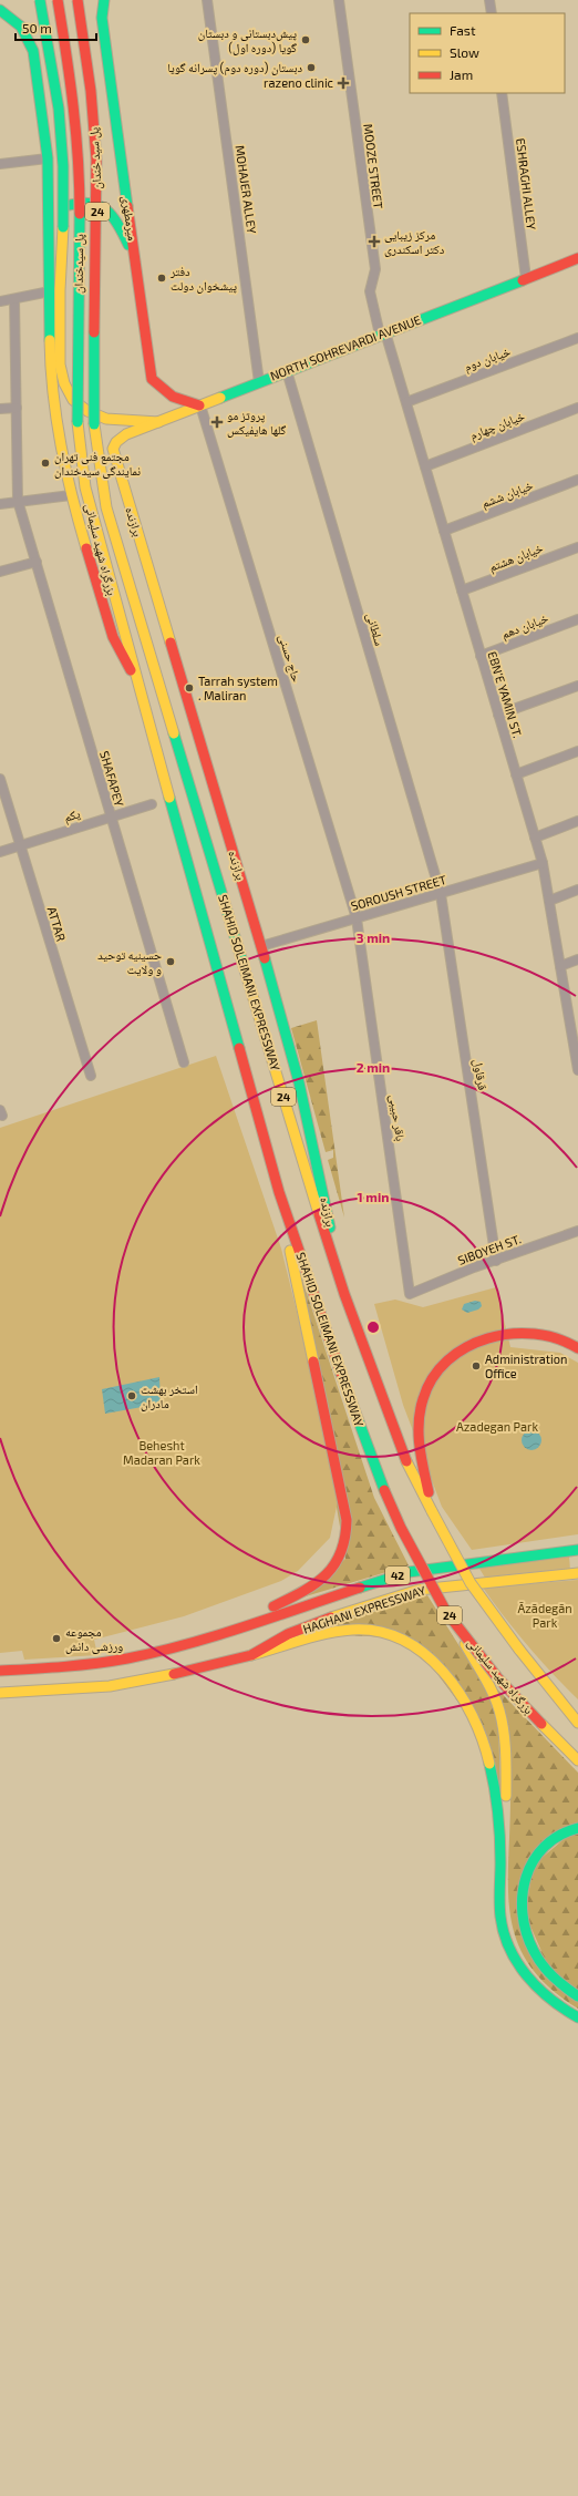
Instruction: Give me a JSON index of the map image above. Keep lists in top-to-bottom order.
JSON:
{
  "streets": {
    "main road": [
      "پل سید خندان",
      "24",
      "میرمطهری",
      "پل سیدخندان",
      "NORTH SOHREVARDI AVENUE",
      "برازنده",
      "بزرگراه شهید سلیمانی",
      "SHAHID SOLEIMANI EXPRESSWAY",
      "42",
      "HAGHANI EXPRESSWAY"
    ],
    "street": [
      "MOOZE STREET",
      "ESHRAGHI ALLEY",
      "MOHAJER ALLEY",
      "خیابان دوم",
      "خیابان چهارم",
      "خیابان ششم",
      "خیابان هشتم",
      "خیابان دهم",
      "سلطانی",
      "حاج حسنی",
      "EBN'E YAMIN ST.",
      "SHAFAPEY",
      "یکم",
      "SOROUSH STREET",
      "ATTAR",
      "قرقاول",
      "باقر حبیبی",
      "SIBOYEH ST."
    ]
  },
  "crossings": [
    ["پل سید خندان", "بزرگراه شهید سلیمانی"],
    ["MOOZE STREET", "NORTH SOHREVARDI AVENUE"],
    ["MOOZE STREET", "EBN'E YAMIN ST."],
    ["ESHRAGHI ALLEY", "NORTH SOHREVARDI AVENUE"],
    ["MOHAJER ALLEY", "NORTH SOHREVARDI AVENUE"],
    ["24", "برازنده"],
    ["24", "بزرگراه شهید سلیمانی"],
    ["میرمطهری", "NORTH SOHREVARDI AVENUE"],
    ["میرمطهری", "حاج حسنی"],
    ["پل سیدخندان", "بزرگراه شهید سلیمانی"],
    ["NORTH SOHREVARDI AVENUE", "برازنده"],
    ["NORTH SOHREVARDI AVENUE", "سلطانی"],
    ["NORTH SOHREVARDI AVENUE", "حاج حسنی"],
    ["NORTH SOHREVARDI AVENUE", "EBN'E YAMIN ST."],
    ["خیابان دوم", "EBN'E YAMIN ST."],
    ["خیابان چهارم", "EBN'E YAMIN ST."],
    ["خیابان ششم", "EBN'E YAMIN ST."],
    ["برازنده", "بزرگراه شهید سلیمانی"],
    ["برازنده", "SOROUSH STREET"],
    ["بزرگراه شهید سلیمانی", "SHAHID SOLEIMANI EXPRESSWAY"],
    ["خیابان هشتم", "EBN'E YAMIN ST."],
    ["خیابان دهم", "EBN'E YAMIN ST."],
    ["سلطانی", "SOROUSH STREET"],
    ["سلطانی", "قرقاول"],
    ["حاج حسنی", "SOROUSH STREET"],
    ["حاج حسنی", "باقر حبیبی"],
    ["EBN'E YAMIN ST.", "SOROUSH STREET"],
    ["SHAFAPEY", "یکم"],
    ["یکم", "ATTAR"],
    ["SOROUSH STREET", "قرقاول"],
    ["SOROUSH STREET", "باقر حبیبی"],
    ["قرقاول", "SIBOYEH ST."],
    ["باقر حبیبی", "SIBOYEH ST."]
  ],
  "parks": ["Azadegan Park", "Behesht Madaran Park", "Āzādegān Park"],
  "places": {
    "other": [
      "پیش‌دبستانی و دبستان (دوره اول) گویا",
      "دبستان (دوره دوم) پسرانه گویا",
      "دفتر پیشخوان دولت",
      "مجتمع فنی تهران نمایندگی سیدخندان",
      "Tarrah system . Maliran",
      "حسینیه توحید و ولایت",
      "Administration Office",
      "استخر بهشت مادران",
      "مجموعه ورزشی دانش"
    ],
    "health": ["razeno clinic", "مرکز زیبایی دکتر اسکندری", "پروتز مو گلها هایفیکس"]
  },
  "legend": ["Fast", "Slow", "Jam"],
  "scale_bar": "50 m",
  "rings": ["3 min", "2 min", "1 min"]
}
